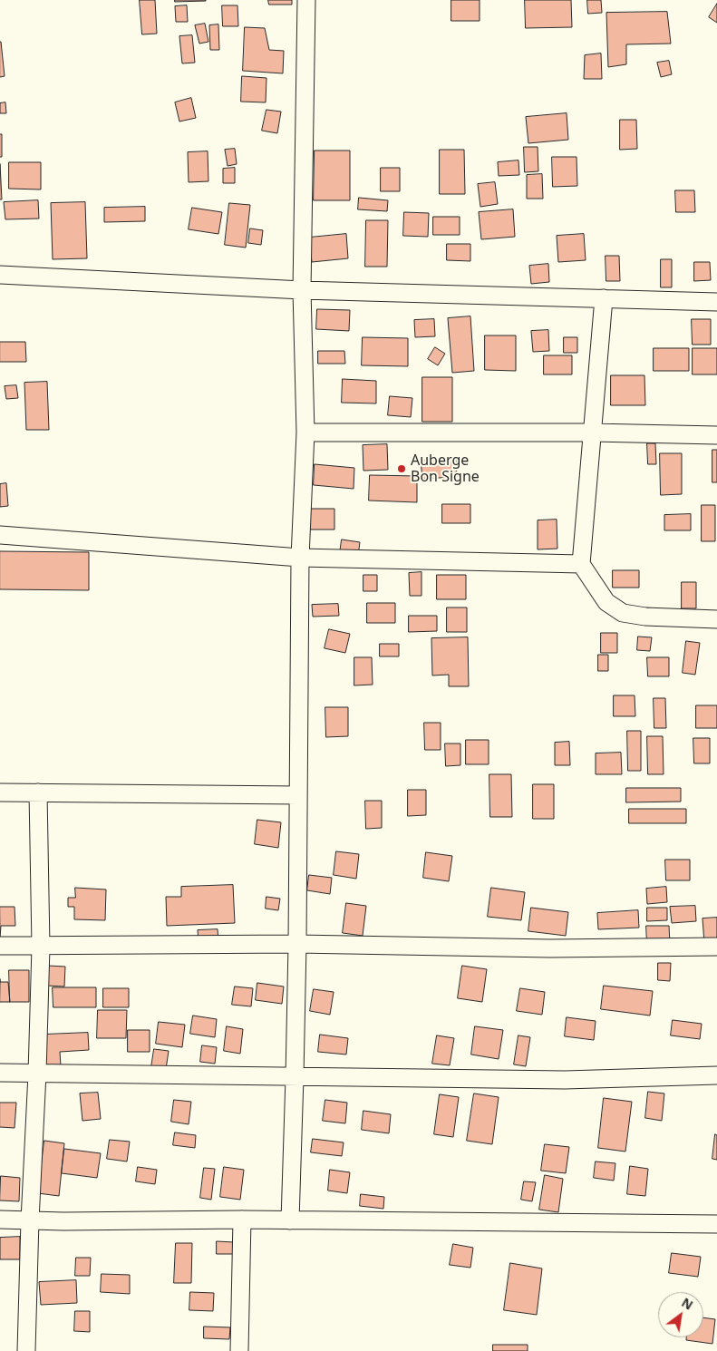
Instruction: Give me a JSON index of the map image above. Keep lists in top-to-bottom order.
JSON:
{
  "places": ["Auberge Bon Signe"],
  "north": "top right"
}
